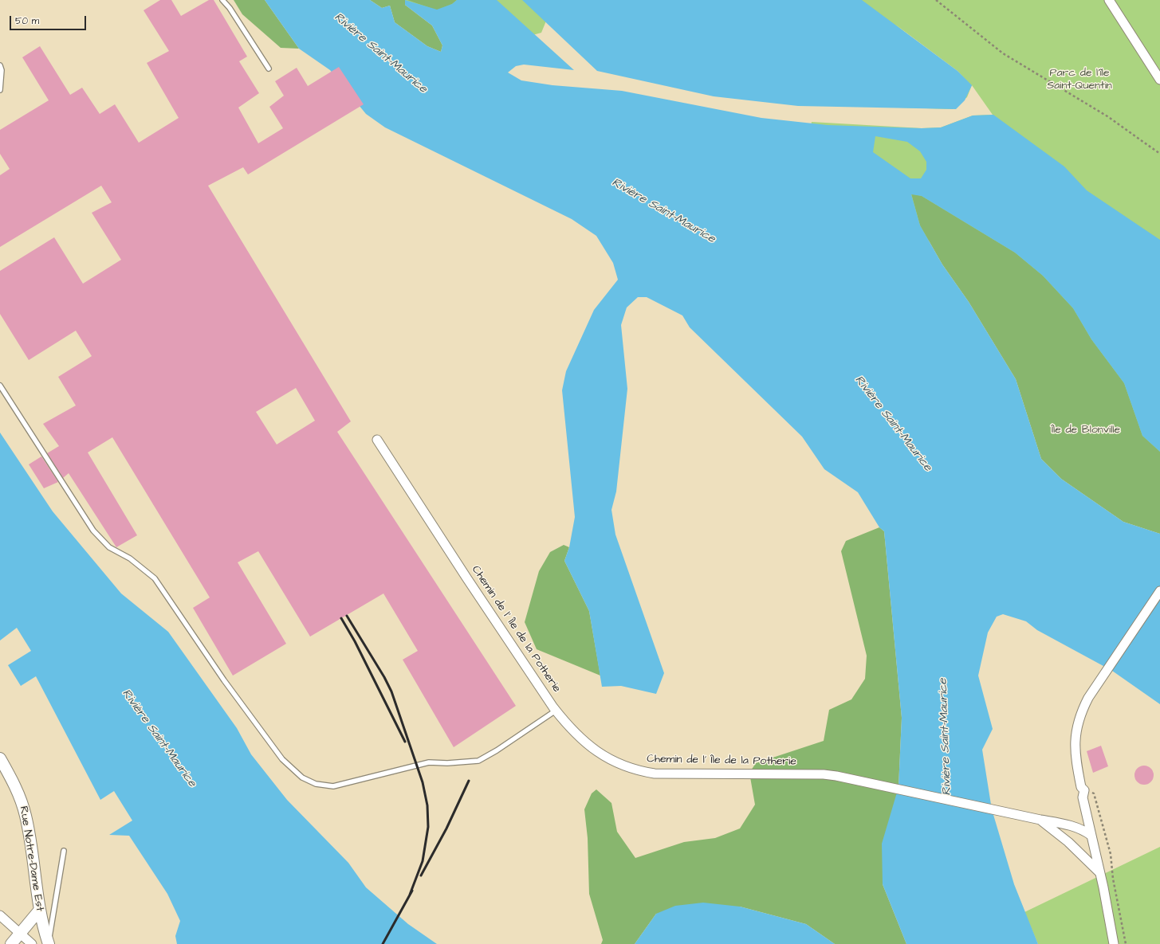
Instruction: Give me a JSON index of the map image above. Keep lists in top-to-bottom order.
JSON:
{
  "streets": {
    "street": ["Chemin de l' Île de la Potherie", "Rue Notre-Dame Est"]
  },
  "water": ["Rivière Saint-Maurice"],
  "parks": ["Parc de l'île Saint-Quentin", "Île de Blonville"],
  "scale_bar": "50 m"
}
